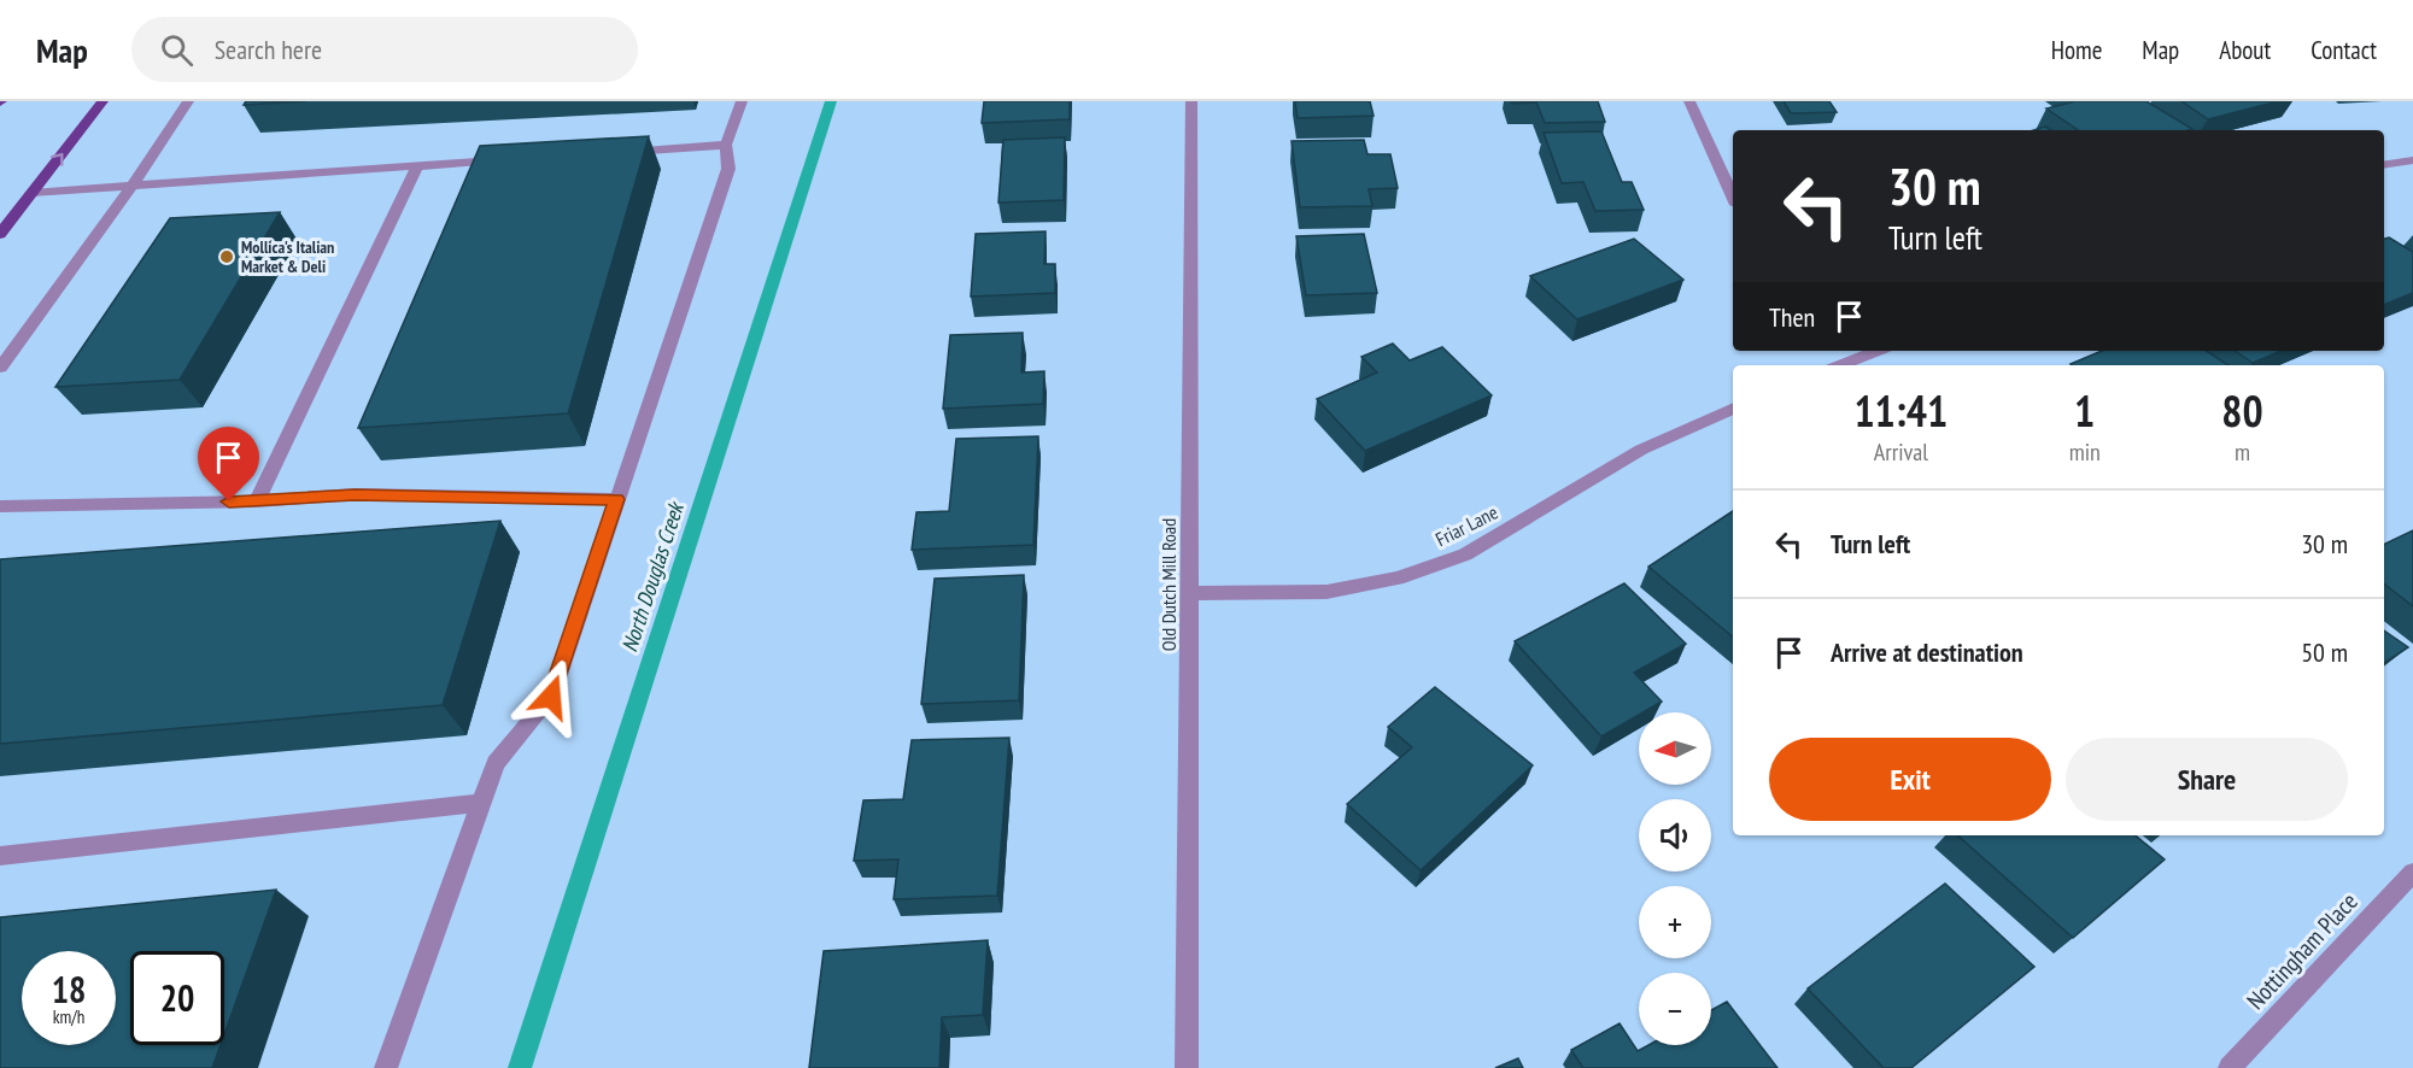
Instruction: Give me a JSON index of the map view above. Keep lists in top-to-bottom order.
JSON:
{
  "streets": {
    "street": ["Friar Lane", "Old Dutch Mill Road", "Nottingham Place"]
  },
  "crossings": [
    ["Friar Lane", "Old Dutch Mill Road"]
  ],
  "water": ["North Douglas Creek"],
  "places": ["Mollica's Italian Market & Deli"],
  "north": "left",
  "page": {
    "header": "Map",
    "search": "Search here",
    "nav": [
      "Home",
      "Map",
      "About",
      "Contact"
    ],
    "turn": ["30 m", "Turn left"],
    "then": "Then",
    "eta": [
      "11:41",
      "Arrival",
      "1",
      "min",
      "80",
      "m"
    ],
    "list": [
      {
        "name": "Turn left",
        "value": "30 m"
      },
      {
        "name": "Arrive at destination",
        "value": "50 m"
      }
    ],
    "map_buttons": ["+", "−"],
    "buttons": ["Exit", "Share"],
    "speed": "18 km/h",
    "limit": "20"
  }
}
